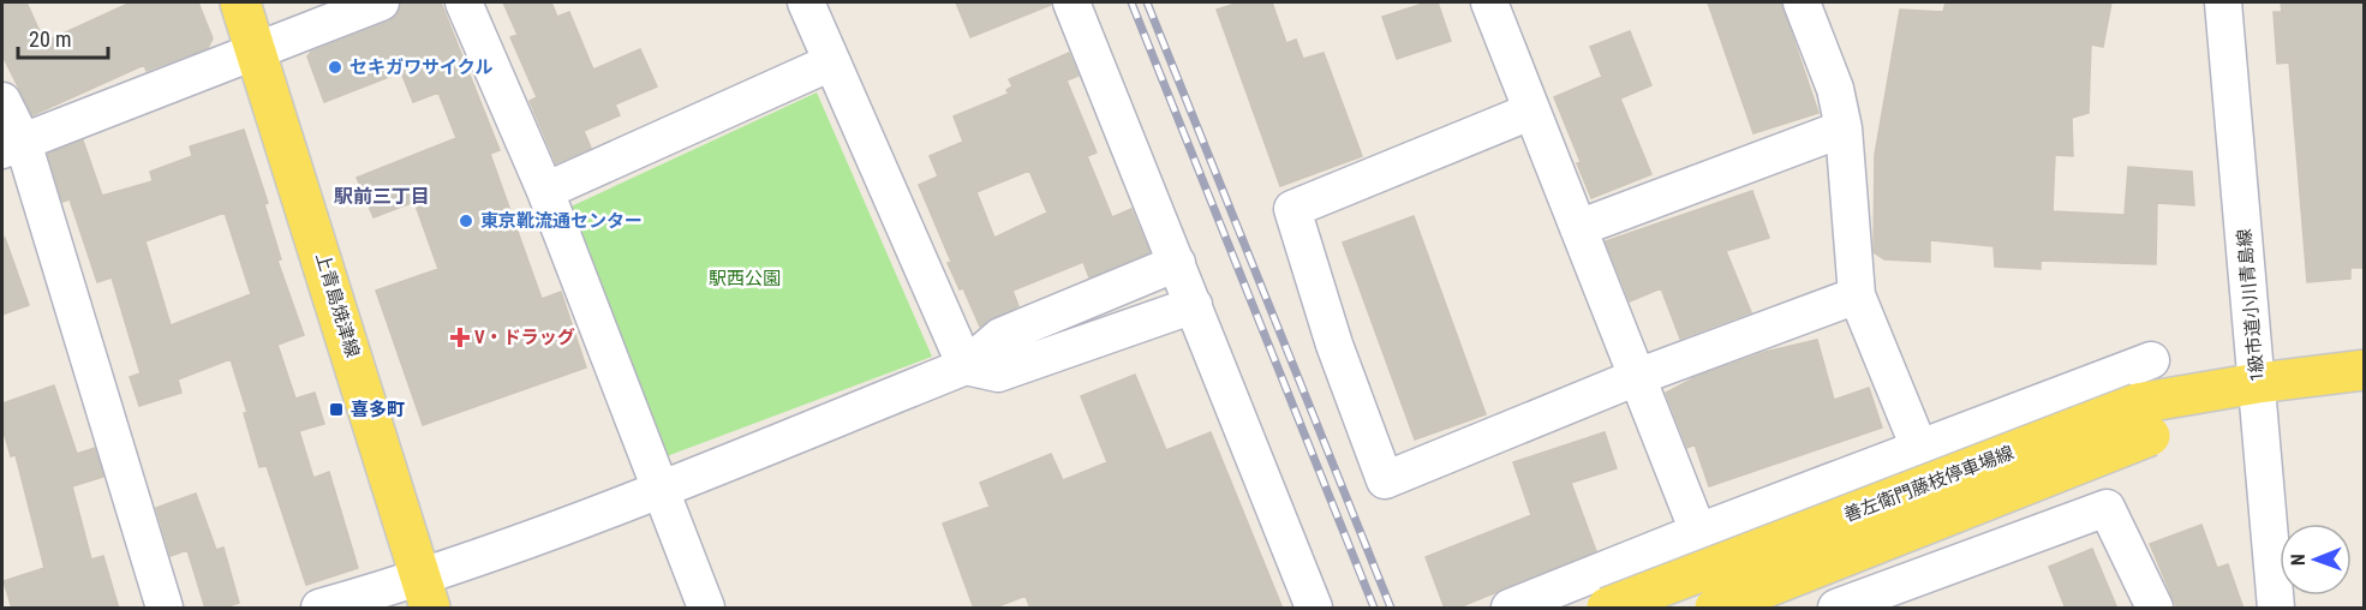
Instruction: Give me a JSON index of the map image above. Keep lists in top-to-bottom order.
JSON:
{
  "streets": {
    "main road": ["上青島焼津線", "善左衛門藤枝停車場線"],
    "street": ["1級市道小川青島線"]
  },
  "crossings": [
    ["1級市道小川青島線", "善左衛門藤枝停車場線"]
  ],
  "districts": ["駅前三丁目"],
  "parks": ["駅西公園"],
  "places": {
    "other": ["セキガワサイクル", "東京靴流通センター"],
    "health": ["V・ドラッグ"],
    "transit": ["喜多町"]
  },
  "scale_bar": "20 m",
  "north": "left"
}
